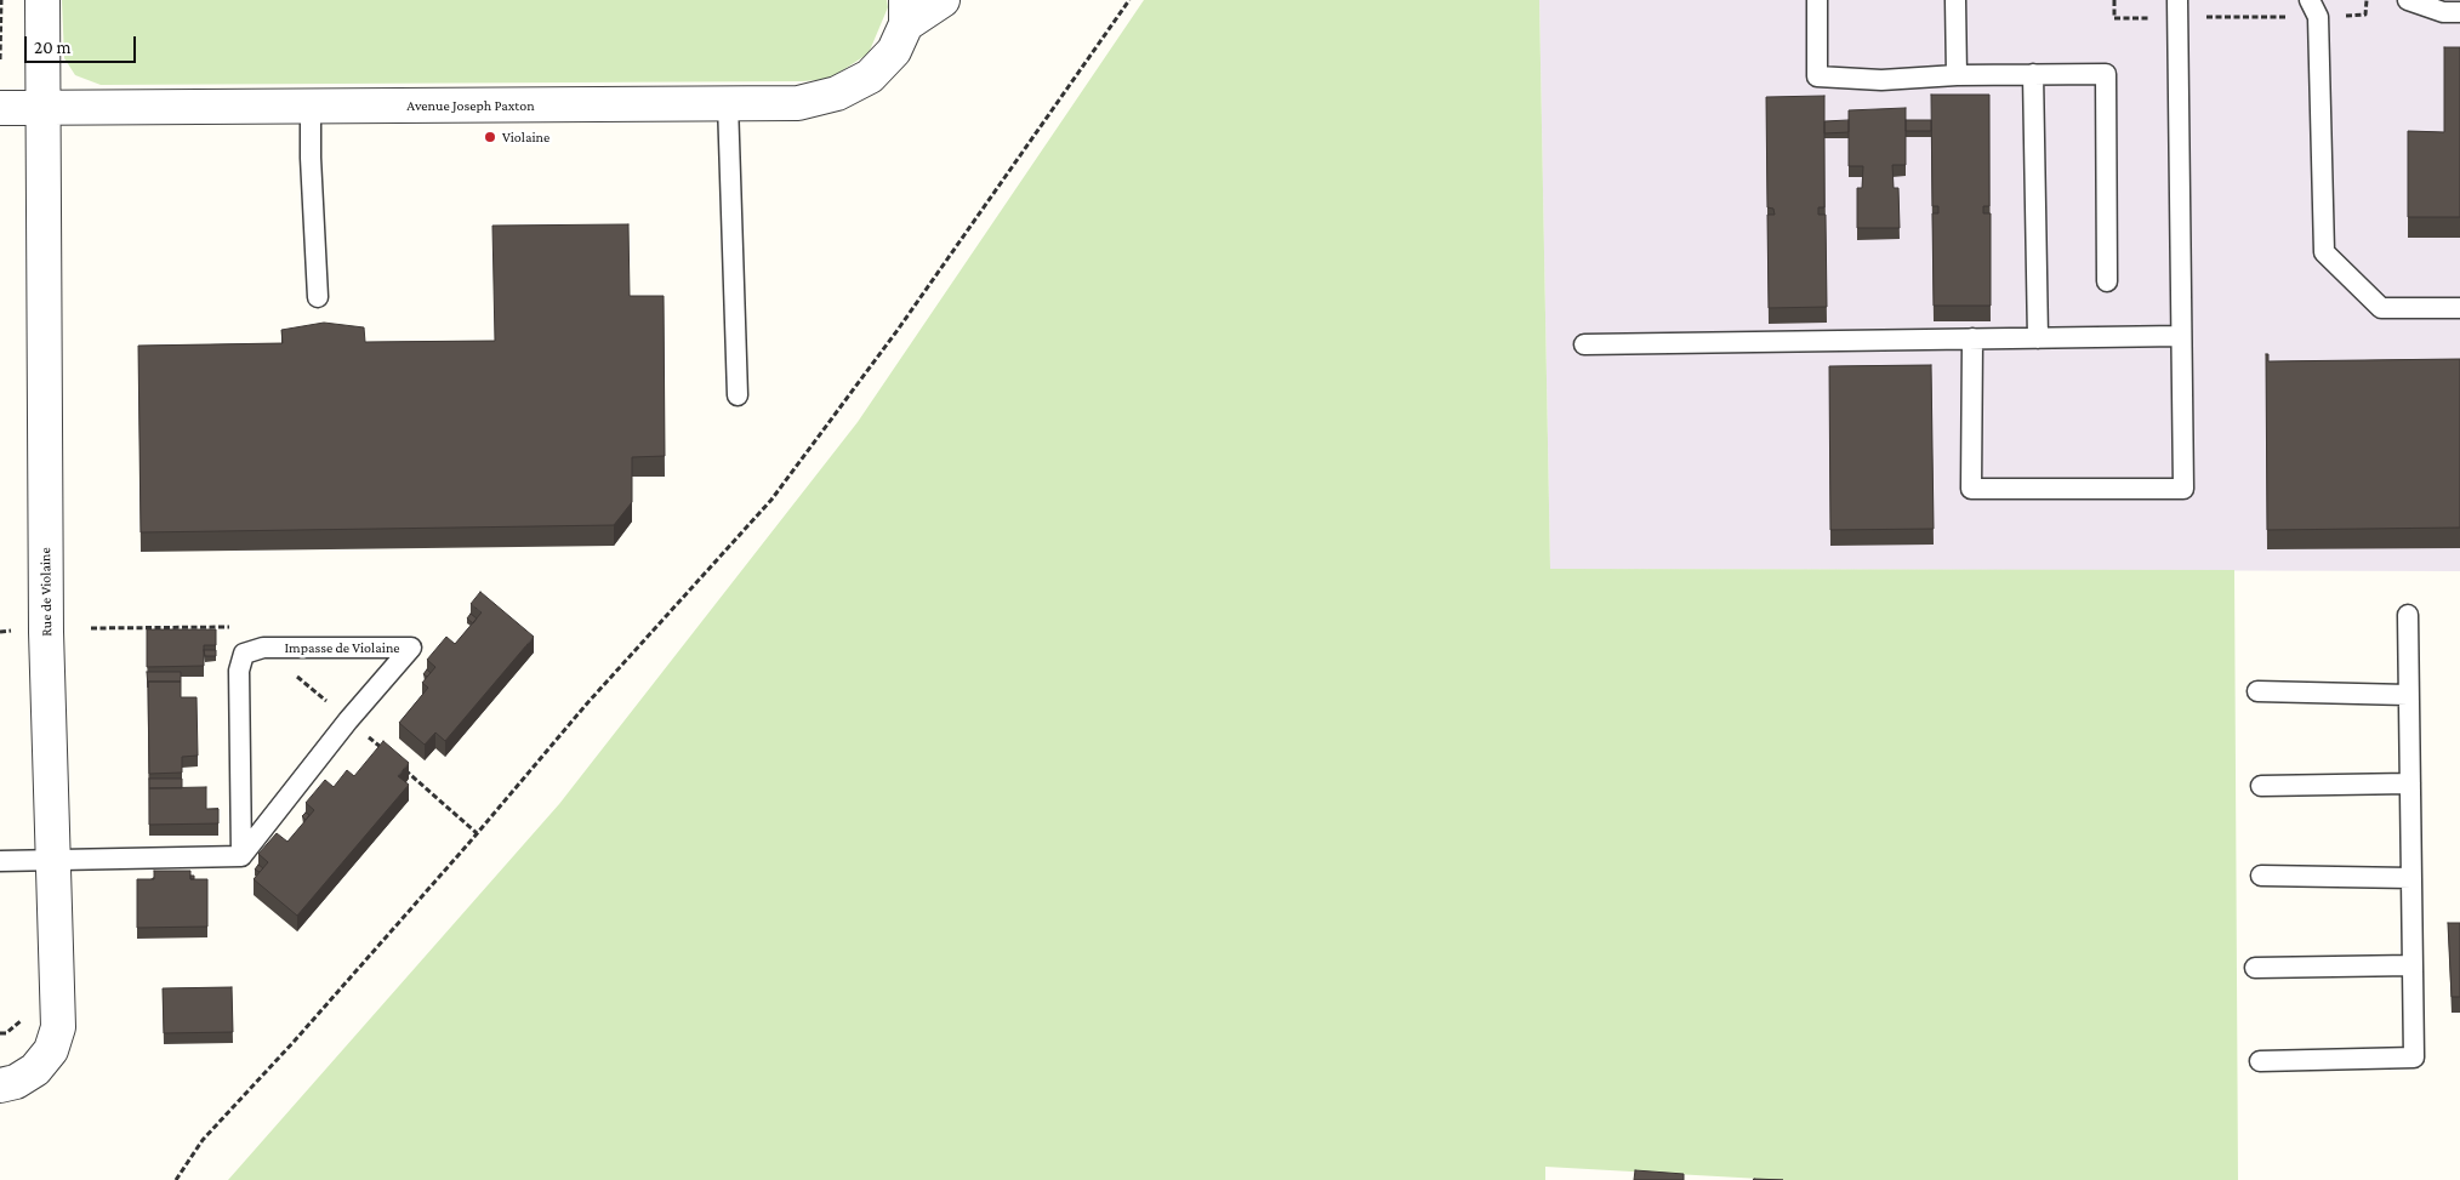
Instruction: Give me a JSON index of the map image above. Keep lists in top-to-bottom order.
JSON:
{
  "streets": {
    "street": ["Avenue Joseph Paxton", "Rue de Violaine"],
    "lane": ["Impasse de Violaine"]
  },
  "crossings": [
    ["Avenue Joseph Paxton", "Rue de Violaine"]
  ],
  "places": ["Violaine"],
  "scale_bar": "20 m"
}
